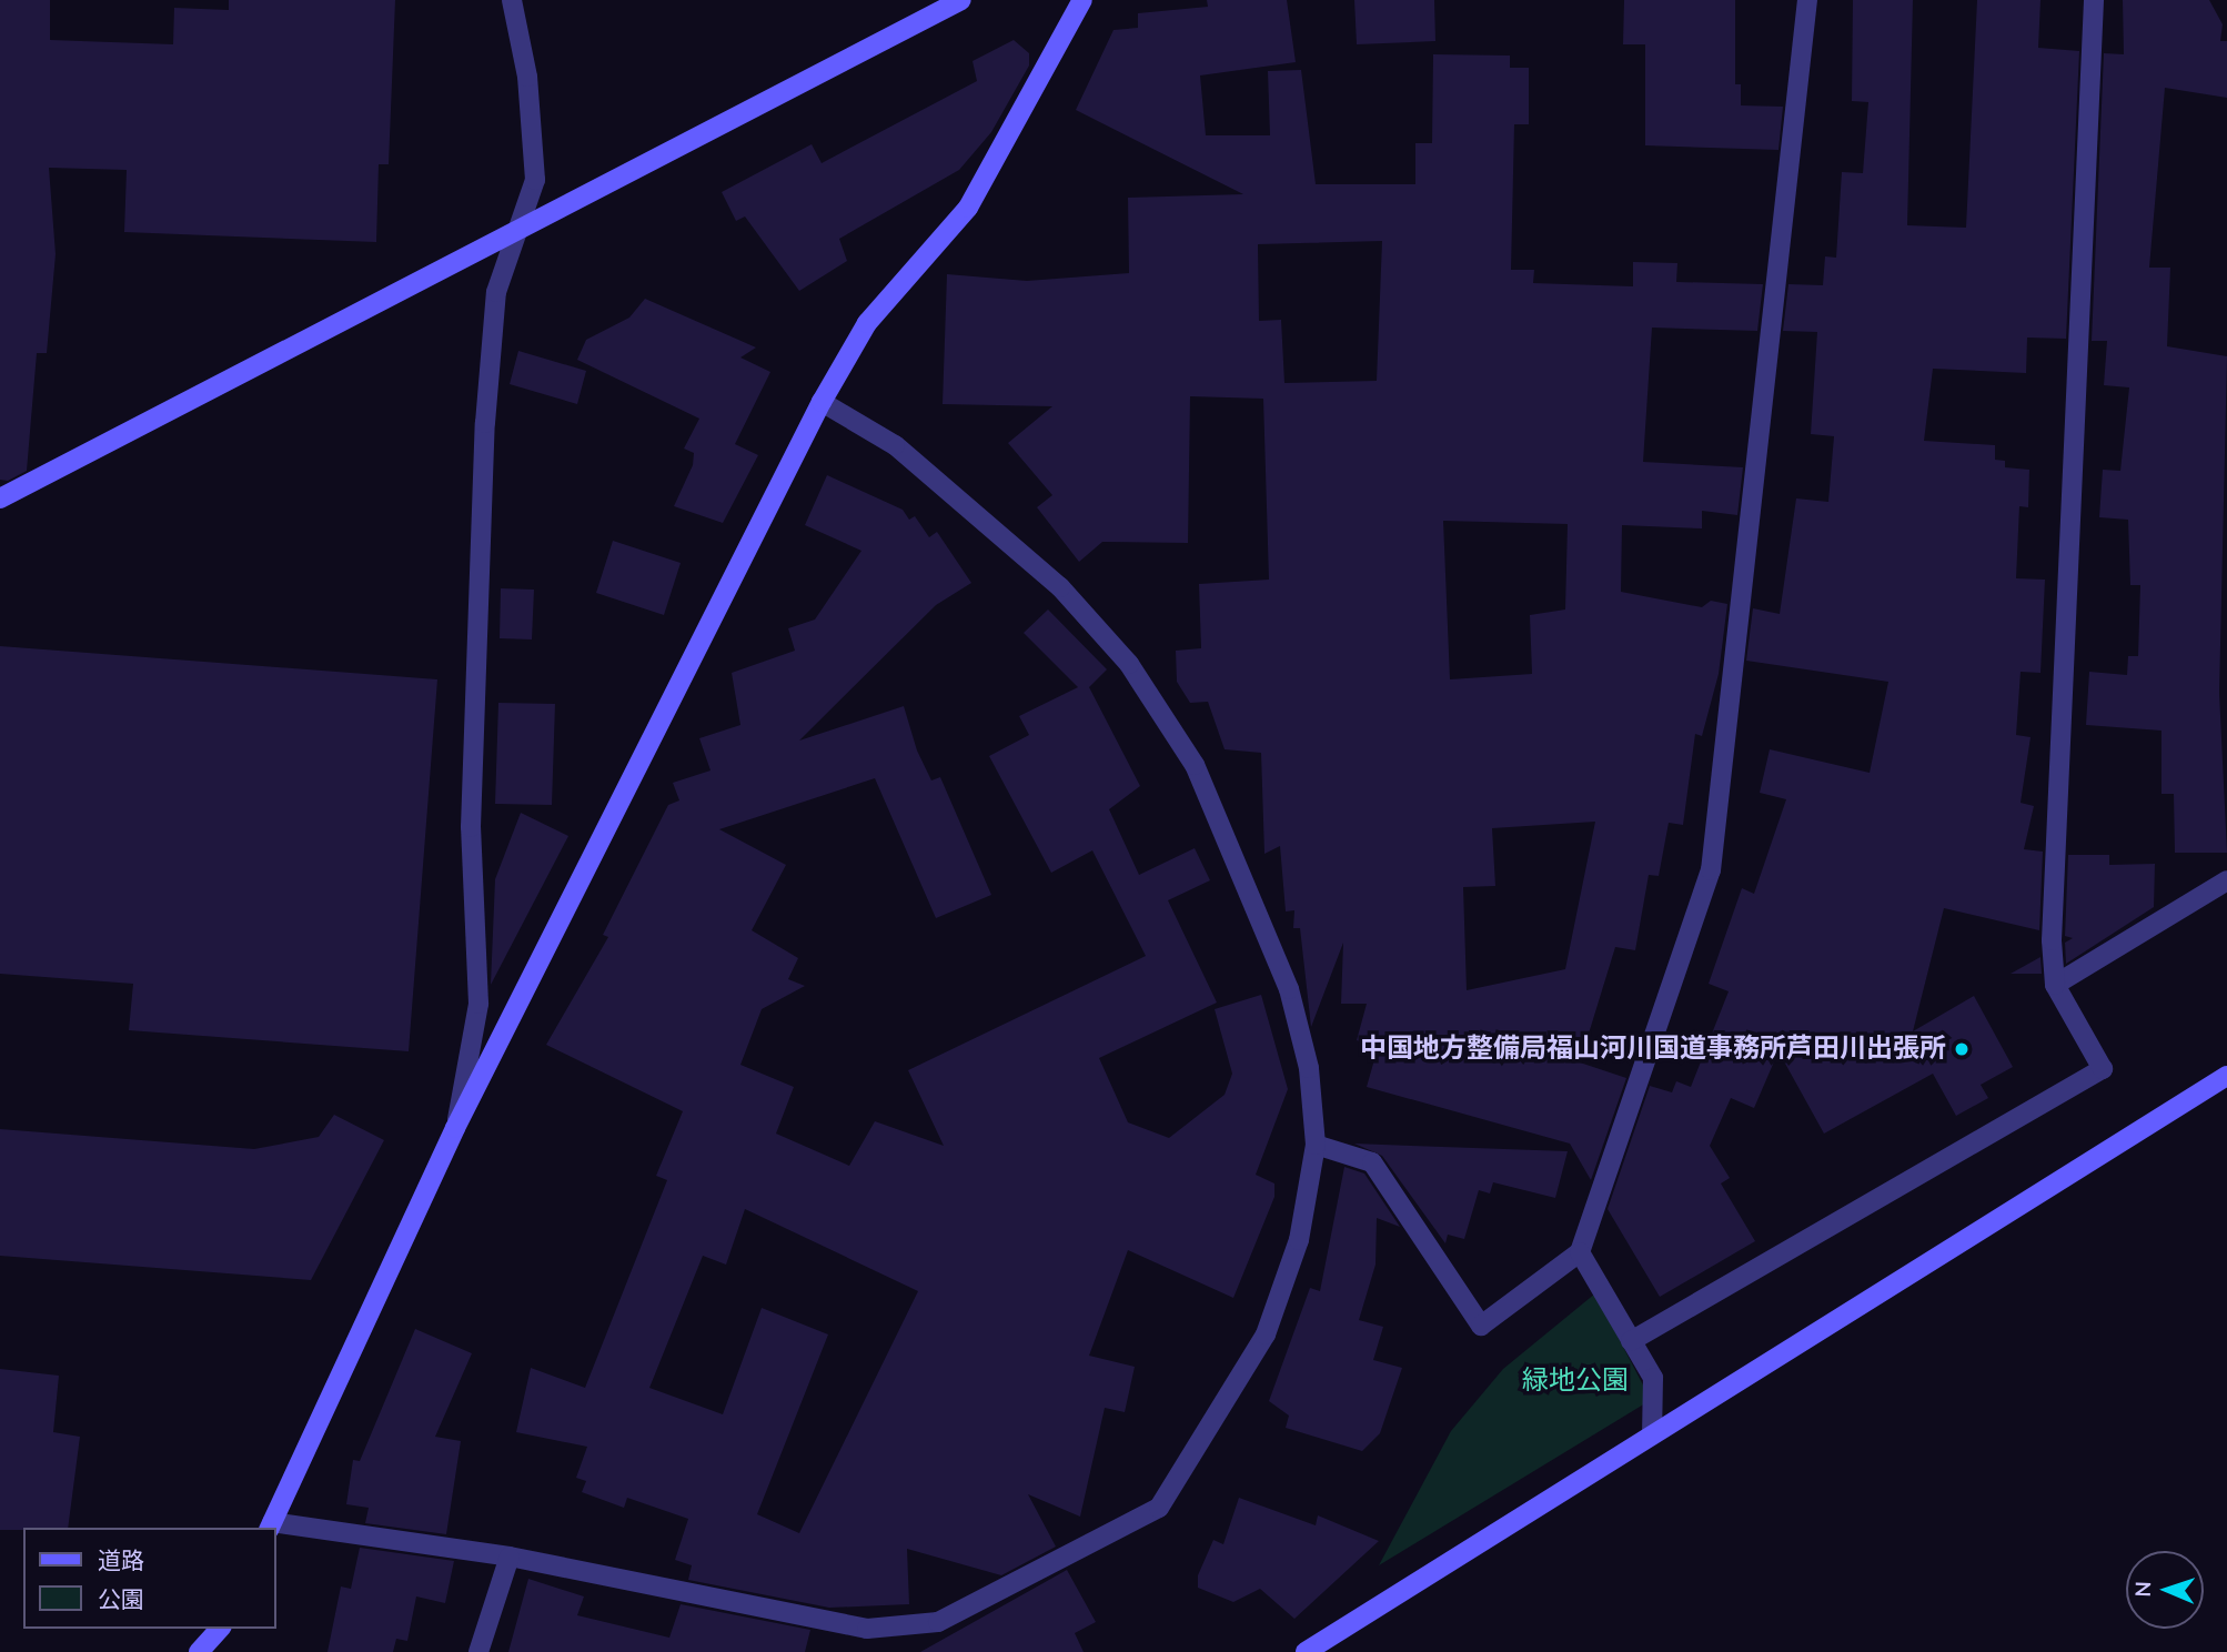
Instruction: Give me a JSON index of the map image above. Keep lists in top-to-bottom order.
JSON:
{
  "parks": ["緑地公園"],
  "places": ["中国地方整備局福山河川国道事務所芦田川出張所"],
  "legend": ["道路", "公園"],
  "north": "left"
}
